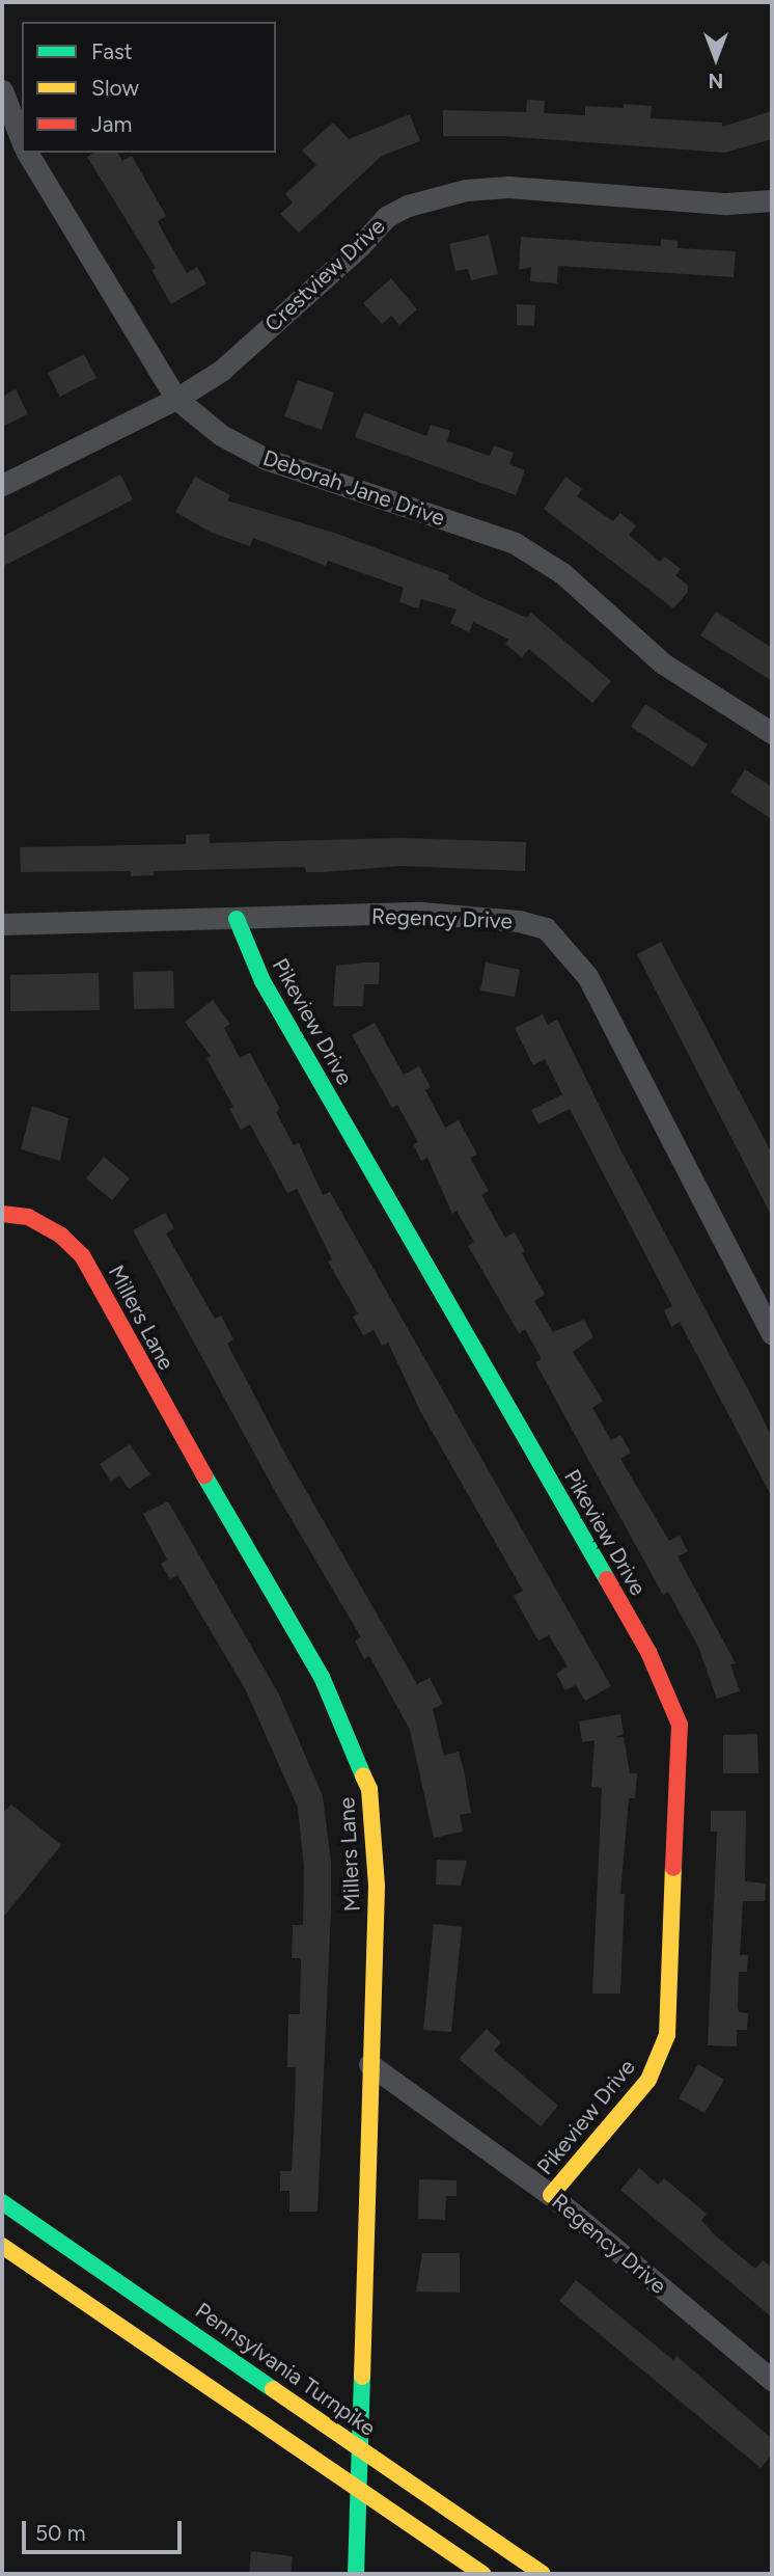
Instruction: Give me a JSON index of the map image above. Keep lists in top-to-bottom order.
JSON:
{
  "streets": {
    "main road": ["Pikeview Drive", "Millers Lane", "Pennsylvania Turnpike"],
    "street": ["Crestview Drive", "Deborah Jane Drive", "Regency Drive"]
  },
  "crossings": [
    ["Crestview Drive", "Deborah Jane Drive"],
    ["Regency Drive", "Pikeview Drive"],
    ["Regency Drive", "Millers Lane"]
  ],
  "legend": ["Fast", "Slow", "Jam"],
  "scale_bar": "50 m",
  "north": "bottom"
}
